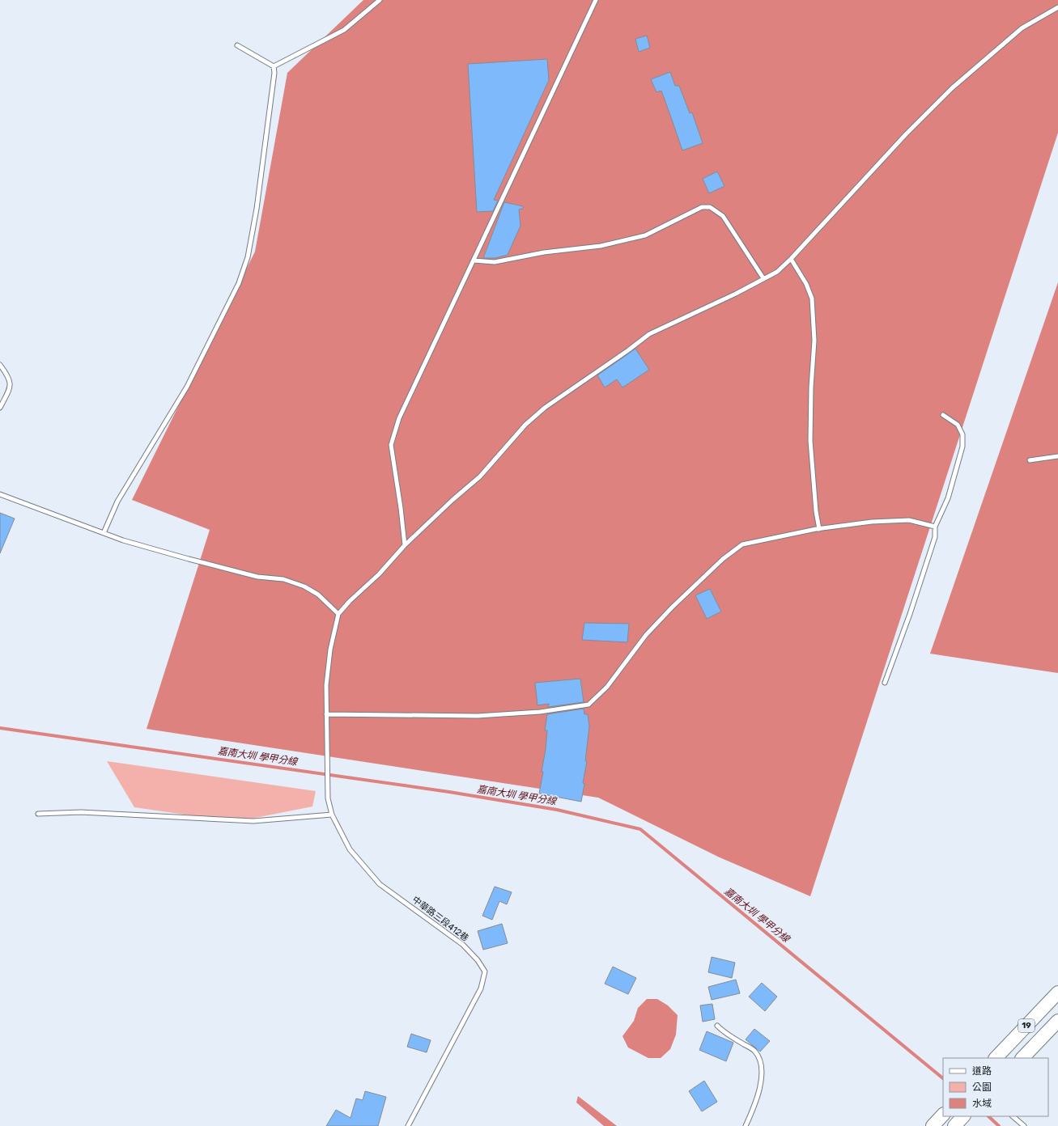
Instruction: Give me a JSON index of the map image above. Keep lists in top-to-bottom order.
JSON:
{
  "streets": {
    "main road": ["19"],
    "lane": ["中華路三段412巷"]
  },
  "water": ["嘉南大圳 學甲分線"],
  "legend": ["道路", "公園", "水域"]
}
